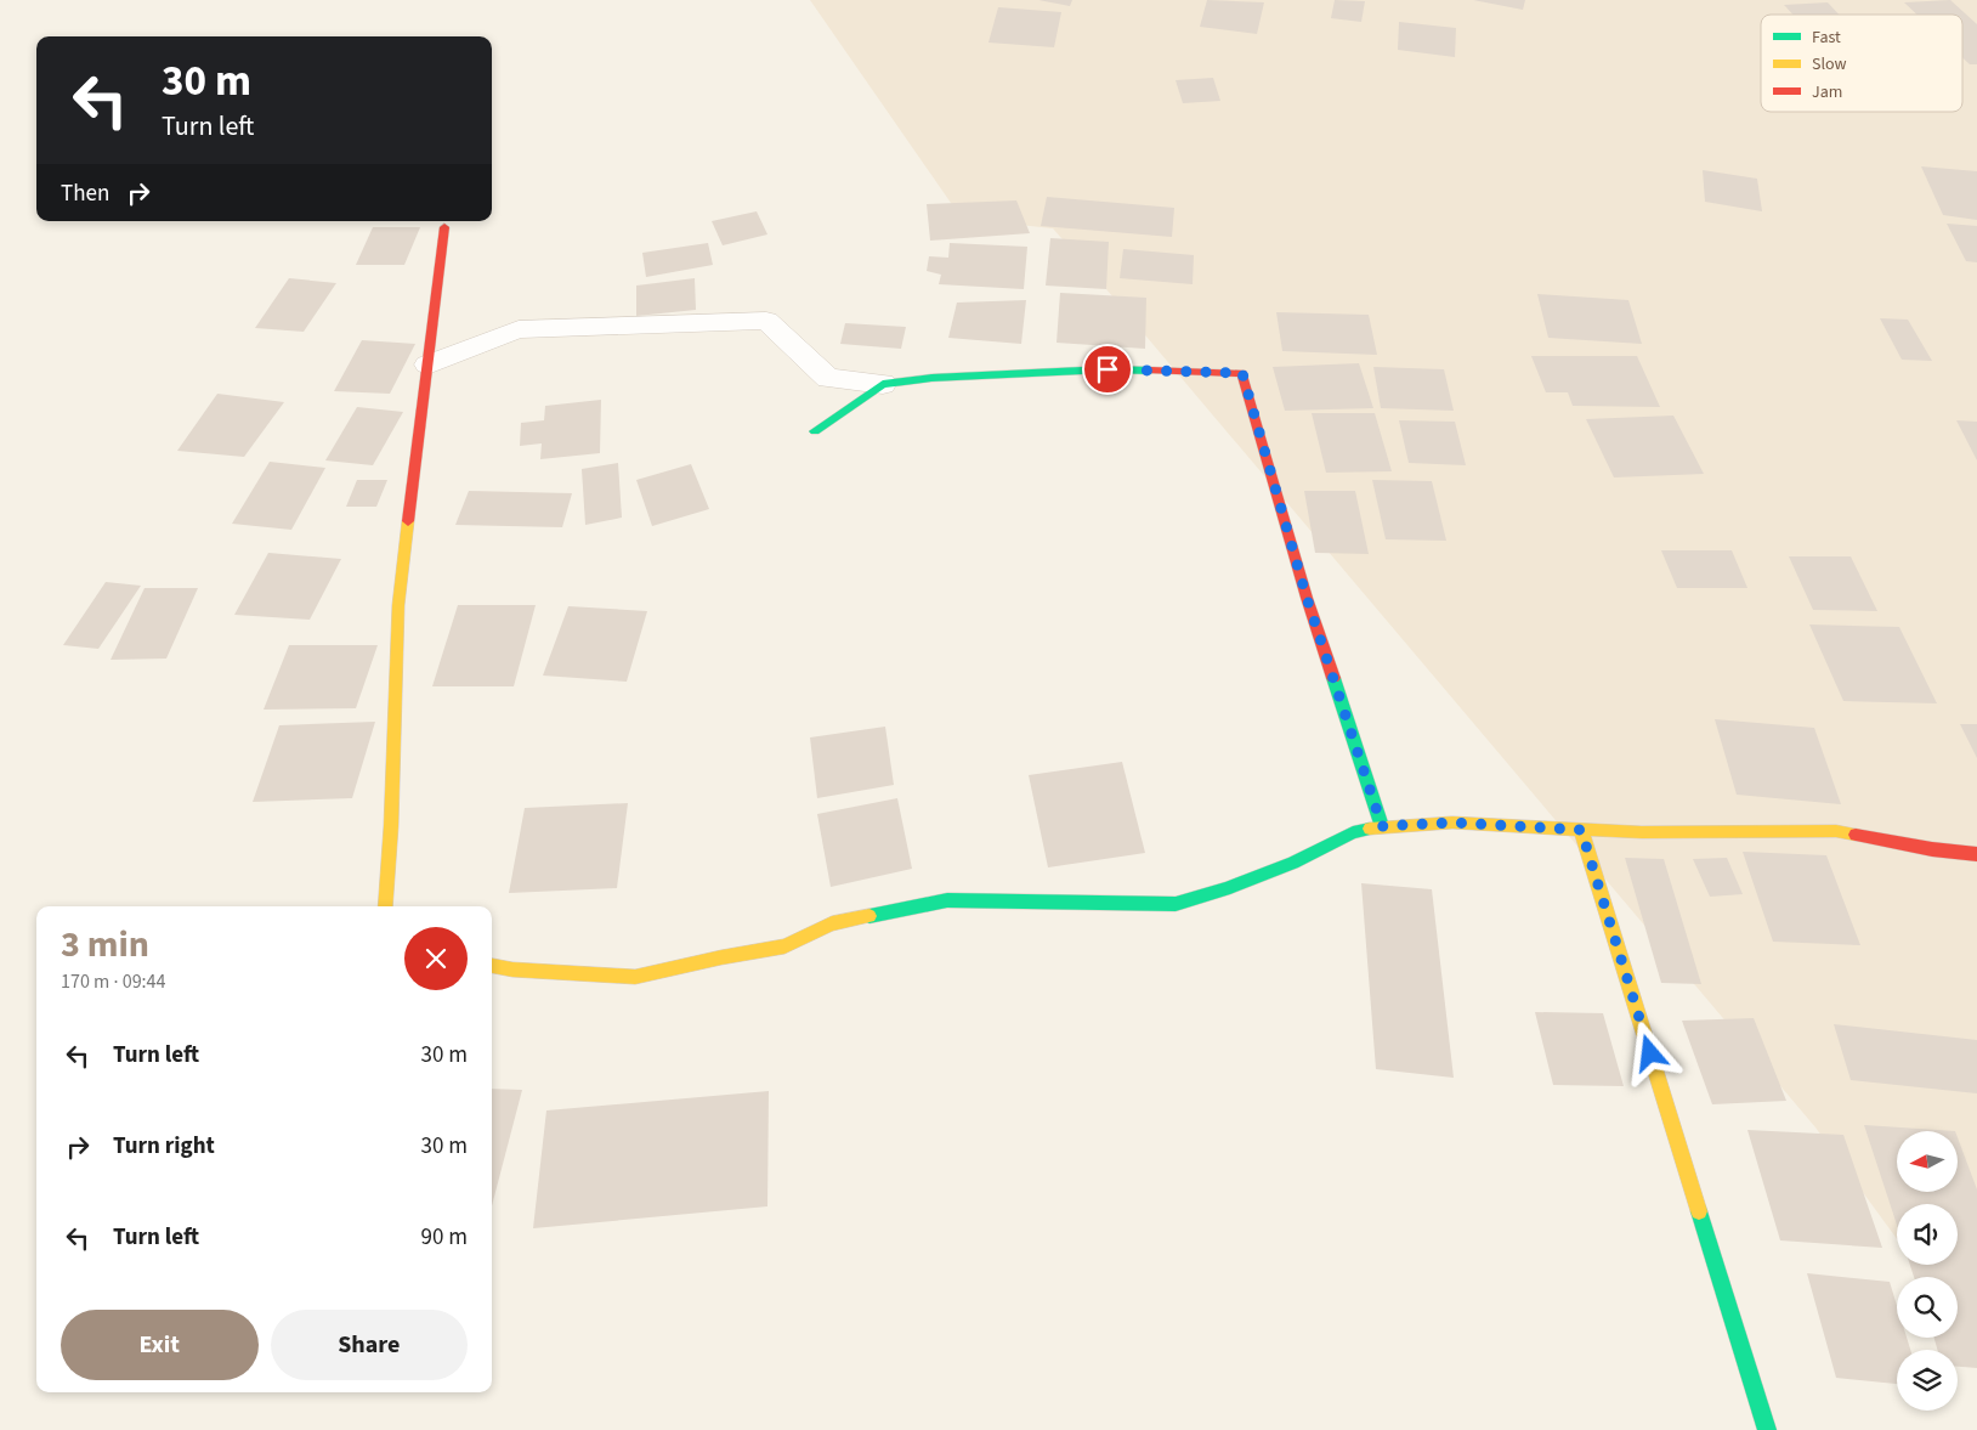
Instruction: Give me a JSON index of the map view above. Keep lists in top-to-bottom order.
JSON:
{
  "legend": ["Fast", "Slow", "Jam"],
  "north": "left",
  "page": {
    "turn": ["30 m", "Turn left"],
    "then": "Then",
    "heading": ["3 min", "170 m · 09:44"],
    "list": [
      {
        "name": "Turn left",
        "value": "30 m"
      },
      {
        "name": "Turn right",
        "value": "30 m"
      },
      {
        "name": "Turn left",
        "value": "90 m"
      }
    ],
    "buttons": ["Exit", "Share"]
  }
}
